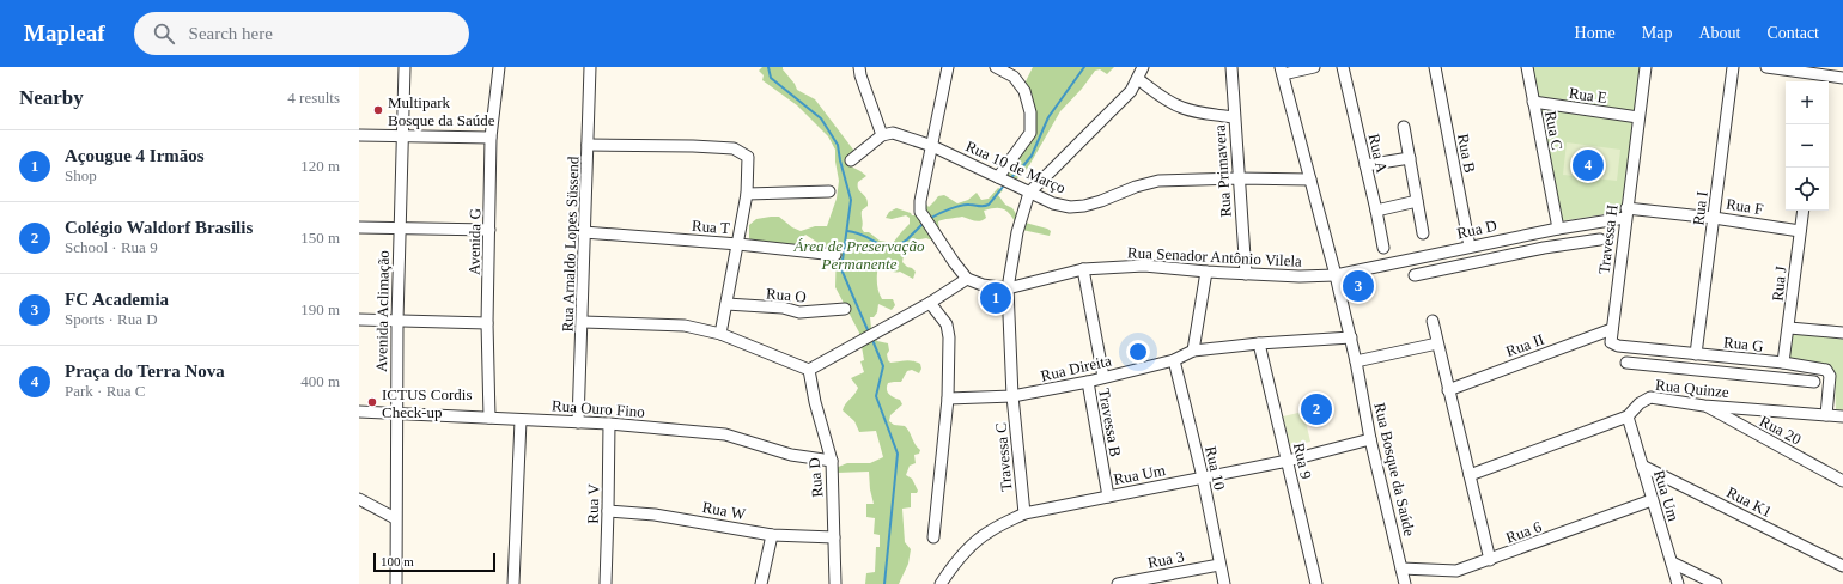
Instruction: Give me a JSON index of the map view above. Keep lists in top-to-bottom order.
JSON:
{
  "streets": {
    "street": [
      "Rua E",
      "Rua C",
      "Rua A",
      "Rua B",
      "Rua 10 de Março",
      "Rua Primavera",
      "Rua F",
      "Rua I",
      "Rua T",
      "Rua D",
      "Travessa H",
      "Avenida G",
      "Rua Arnaldo Lopes Süssend",
      "Rua Senador Antônio Vilela",
      "Rua J",
      "Rua O",
      "Avenida Aclimação",
      "Rua G",
      "Rua II",
      "Rua Direita",
      "Rua Quinze",
      "Rua Ouro Fino",
      "Travessa B",
      "Rua 20",
      "Travessa C",
      "Rua 9",
      "Rua 10",
      "Rua Bosque da Saúde",
      "Rua Um",
      "Rua K1",
      "Rua V",
      "Rua W",
      "Rua 6",
      "Rua 3"
    ]
  },
  "crossings": [
    ["Rua E", "Rua C"],
    ["Rua E", "Travessa H"],
    ["Rua C", "Rua D"],
    ["Rua B", "Rua D"],
    ["Rua 10 de Março", "Rua Primavera"],
    ["Rua 10 de Março", "Travessa C"],
    ["Rua 10 de Março", "Rua Bosque da Saúde"],
    ["Rua Primavera", "Rua Senador Antônio Vilela"],
    ["Rua F", "Rua I"],
    ["Rua F", "Rua D"],
    ["Rua F", "Travessa H"],
    ["Rua F", "Rua J"],
    ["Rua I", "Rua G"],
    ["Rua T", "Rua Arnaldo Lopes Süssend"],
    ["Rua D", "Travessa H"],
    ["Rua D", "Rua Senador Antônio Vilela"],
    ["Rua D", "Rua Ouro Fino"],
    ["Rua D", "Rua Bosque da Saúde"],
    ["Rua D", "Rua W"],
    ["Travessa H", "Rua G"],
    ["Travessa H", "Rua II"],
    ["Avenida G", "Rua Ouro Fino"],
    ["Rua Arnaldo Lopes Süssend", "Rua Ouro Fino"],
    ["Rua Senador Antônio Vilela", "Travessa C"],
    ["Rua Senador Antônio Vilela", "Rua Bosque da Saúde"],
    ["Rua J", "Rua G"],
    ["Avenida Aclimação", "Rua Ouro Fino"],
    ["Rua G", "Rua II"],
    ["Rua G", "Rua Quinze"],
    ["Rua Direita", "Travessa B"],
    ["Rua Direita", "Travessa C"],
    ["Rua Direita", "Rua 9"],
    ["Rua Direita", "Rua 10"],
    ["Rua Direita", "Rua Bosque da Saúde"],
    ["Rua Quinze", "Rua 20"],
    ["Rua Quinze", "Rua Um"],
    ["Rua Ouro Fino", "Rua V"],
    ["Travessa B", "Rua Um"],
    ["Travessa C", "Rua Um"],
    ["Rua 9", "Rua Um"],
    ["Rua 10", "Rua Um"],
    ["Rua 10", "Rua 3"],
    ["Rua Bosque da Saúde", "Rua Um"],
    ["Rua Bosque da Saúde", "Rua 6"],
    ["Rua Um", "Rua K1"],
    ["Rua Um", "Rua 6"],
    ["Rua V", "Rua W"]
  ],
  "parks": ["Área de Preservação Permanente"],
  "places": ["Multipark Bosque da Saúde", "ICTUS Cordis Check-up"],
  "scale_bar": "100 m",
  "page": {
    "header": "Mapleaf",
    "search": "Search here",
    "nav": [
      "Home",
      "Map",
      "About",
      "Contact"
    ],
    "heading": ["Nearby", "4 results"],
    "map_buttons": ["+", "−"],
    "list": [
      {
        "mark": "1",
        "name": "Açougue 4 Irmãos",
        "note": "Shop",
        "value": "120 m"
      },
      {
        "mark": "2",
        "name": "Colégio Waldorf Brasilis",
        "note": "School · Rua 9",
        "value": "150 m"
      },
      {
        "mark": "3",
        "name": "FC Academia",
        "note": "Sports · Rua D",
        "value": "190 m"
      },
      {
        "mark": "4",
        "name": "Praça do Terra Nova",
        "note": "Park · Rua C",
        "value": "400 m"
      }
    ],
    "pins": [
      "4",
      "3",
      "1",
      "2"
    ],
    "scale": "100 m"
  }
}
